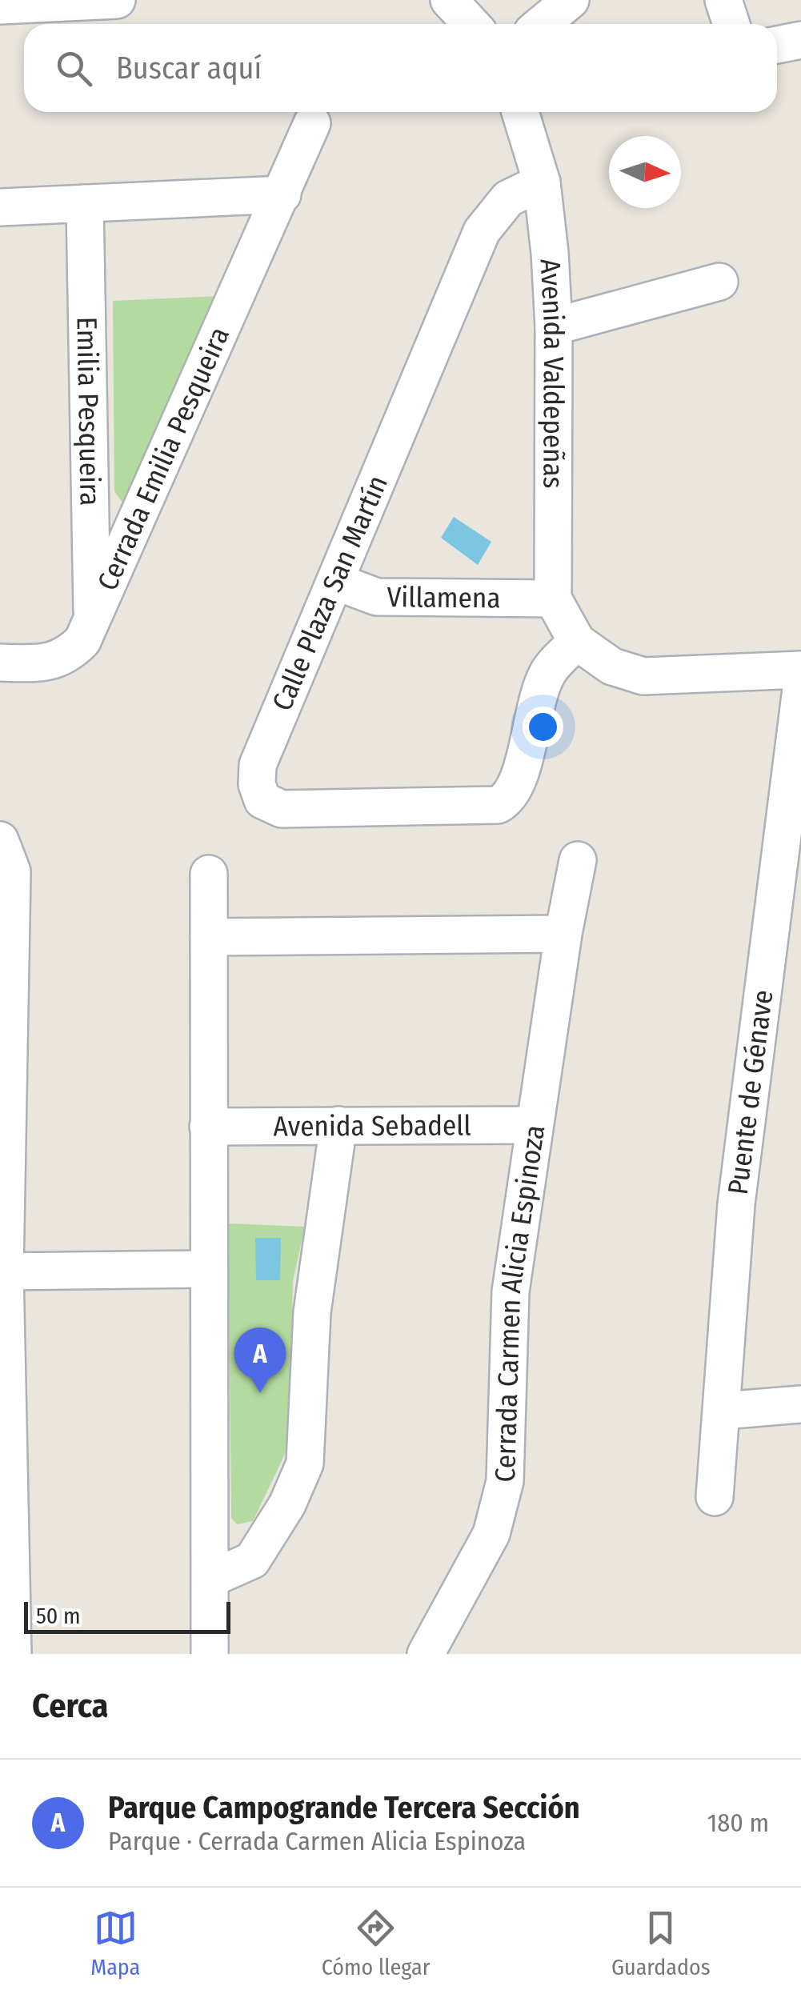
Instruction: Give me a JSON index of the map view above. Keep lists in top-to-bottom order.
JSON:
{
  "streets": {
    "street": [
      "Avenida Valdepeñas",
      "Emilia Pesqueira",
      "Cerrada Emilia Pesqueira",
      "Calle Plaza San Martín",
      "Villamena",
      "Puente de Génave",
      "Avenida Sebadell",
      "Cerrada Carmen Alicia Espinoza"
    ]
  },
  "crossings": [
    ["Avenida Valdepeñas", "Calle Plaza San Martín"],
    ["Avenida Valdepeñas", "Villamena"],
    ["Emilia Pesqueira", "Cerrada Emilia Pesqueira"],
    ["Calle Plaza San Martín", "Villamena"],
    ["Avenida Sebadell", "Cerrada Carmen Alicia Espinoza"]
  ],
  "scale_bar": "50 m",
  "north": "right",
  "page": {
    "search": "Buscar aquí",
    "pins": "A",
    "scale": "50 m",
    "heading": "Cerca",
    "list": [
      {
        "mark": "A",
        "name": "Parque Campogrande Tercera Sección",
        "note": "Parque · Cerrada Carmen Alicia Espinoza",
        "value": "180 m"
      }
    ],
    "nav": ["Mapa", "Cómo llegar", "Guardados"]
  }
}
